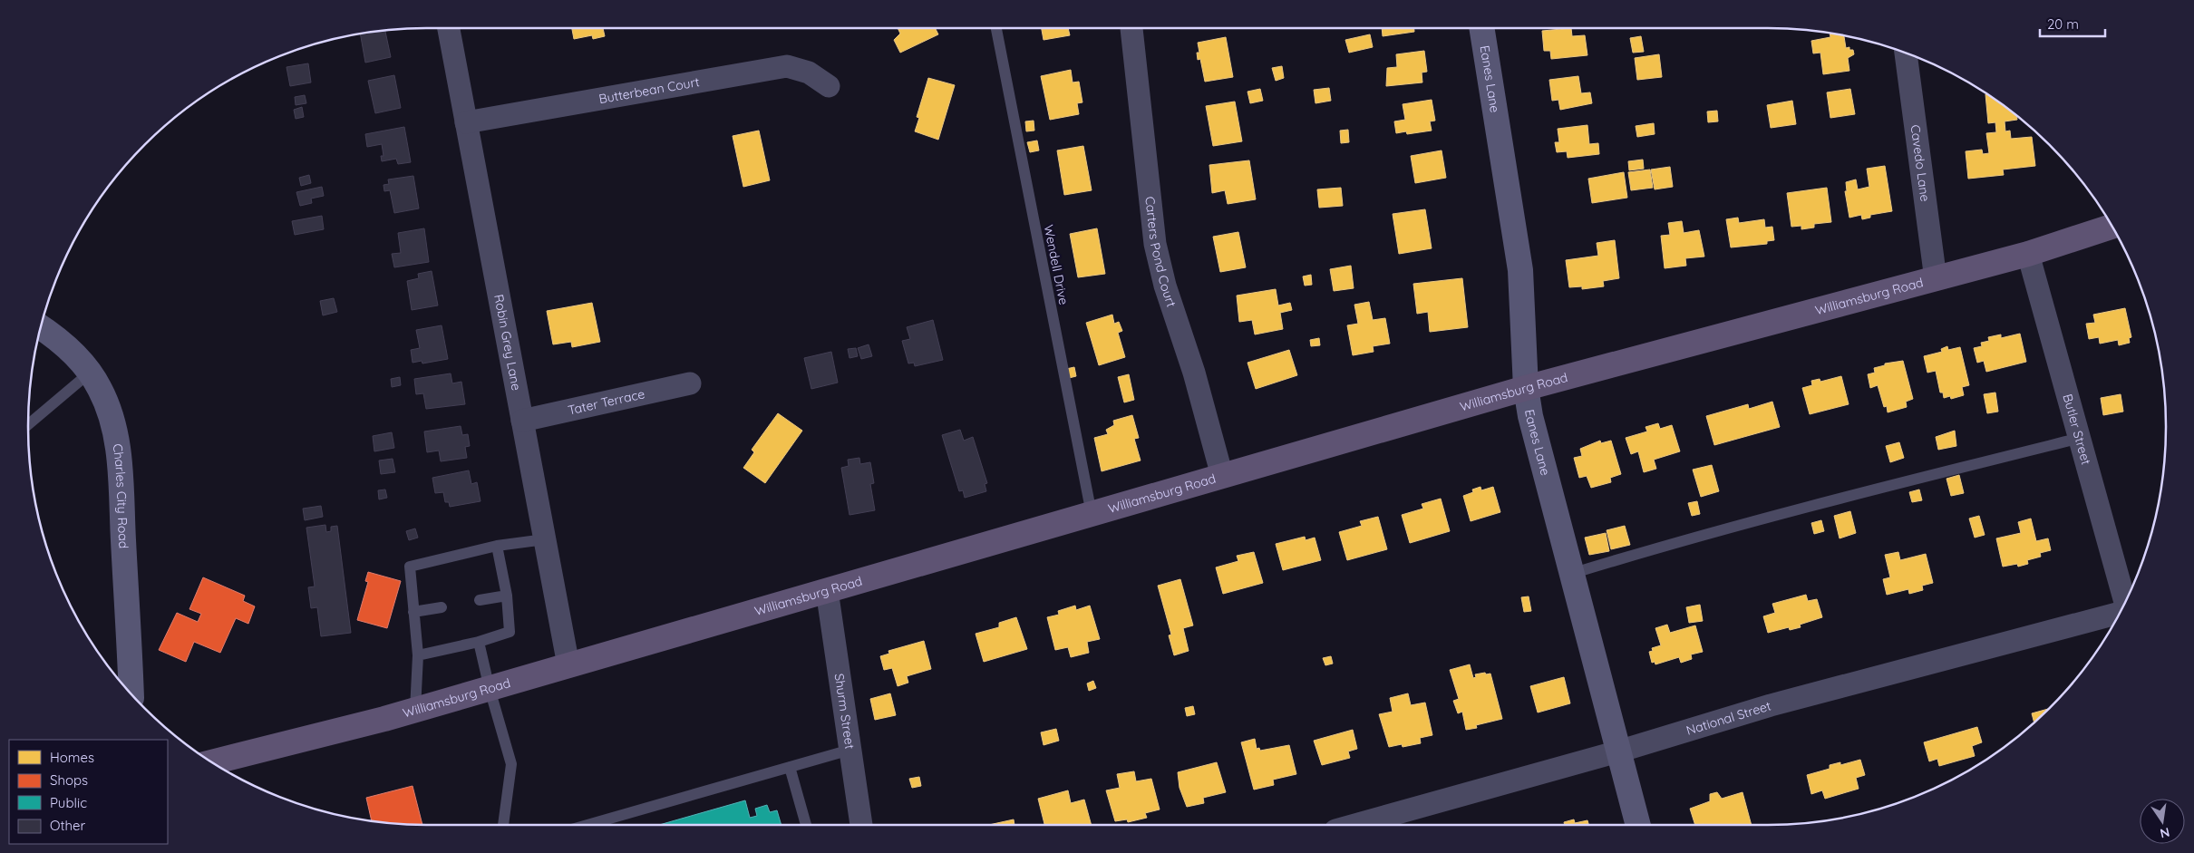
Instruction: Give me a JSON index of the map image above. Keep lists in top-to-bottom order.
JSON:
{
  "streets": {
    "main road": ["Williamsburg Road"],
    "street": [
      "Eanes Lane",
      "Butterbean Court",
      "Cavedo Lane",
      "Carters Pond Court",
      "Robin Grey Lane",
      "Tater Terrace",
      "Butler Street",
      "Charles City Road",
      "Shurm Street",
      "National Street"
    ],
    "lane": ["Wendell Drive"]
  },
  "crossings": [
    ["Eanes Lane", "Williamsburg Road"],
    ["Eanes Lane", "National Street"],
    ["Butterbean Court", "Robin Grey Lane"],
    ["Cavedo Lane", "Williamsburg Road"],
    ["Carters Pond Court", "Williamsburg Road"],
    ["Wendell Drive", "Williamsburg Road"],
    ["Williamsburg Road", "Robin Grey Lane"],
    ["Williamsburg Road", "Butler Street"],
    ["Williamsburg Road", "Shurm Street"],
    ["Robin Grey Lane", "Tater Terrace"]
  ],
  "legend": [
    "Homes",
    "Shops",
    "Public",
    "Other"
  ],
  "scale_bar": "20 m",
  "north": "bottom"
}
